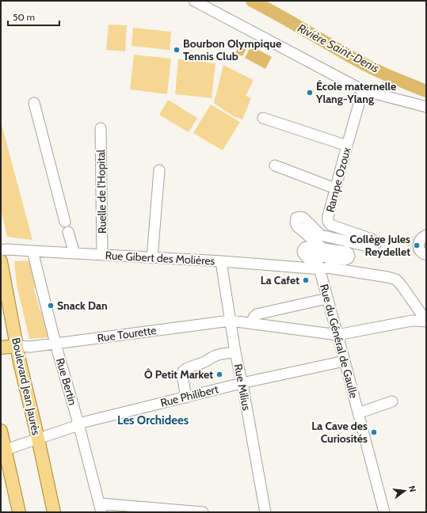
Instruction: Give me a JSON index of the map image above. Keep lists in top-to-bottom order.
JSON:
{
  "streets": {
    "main road": ["Rue Tourette", "Boulevard Jean Jaurès"],
    "street": [
      "Rampe Ozoux",
      "Ruelle de l'Hopital",
      "Rue Gibert des Molières",
      "Rue du Général de Gaulle",
      "Rue Bertin",
      "Rue Milius",
      "Rue Philibert"
    ]
  },
  "crossings": [
    ["Rampe Ozoux", "Rue Gibert des Molières"],
    ["Rampe Ozoux", "Rue du Général de Gaulle"],
    ["Ruelle de l'Hopital", "Rue Gibert des Molières"],
    ["Rue Gibert des Molières", "Rue Tourette"],
    ["Rue Gibert des Molières", "Rue du Général de Gaulle"],
    ["Rue Gibert des Molières", "Rue Bertin"],
    ["Rue Gibert des Molières", "Rue Milius"],
    ["Rue Tourette", "Rue du Général de Gaulle"],
    ["Rue Tourette", "Rue Bertin"],
    ["Rue Tourette", "Boulevard Jean Jaurès"],
    ["Rue Tourette", "Rue Milius"],
    ["Rue du Général de Gaulle", "Rue Philibert"],
    ["Rue Bertin", "Rue Philibert"],
    ["Boulevard Jean Jaurès", "Rue Philibert"],
    ["Rue Milius", "Rue Philibert"]
  ],
  "districts": ["Les Orchidees"],
  "water": ["Rivière Saint-Denis"],
  "places": [
    "Bourbon Olympique Tennis Club",
    "École maternelle Ylang-Ylang",
    "Collège Jules Reydellet",
    "La Cafet",
    "Snack Dan",
    "Ô Petit Market",
    "La Cave des Curiosités"
  ],
  "scale_bar": "50 m",
  "north": "right"
}
